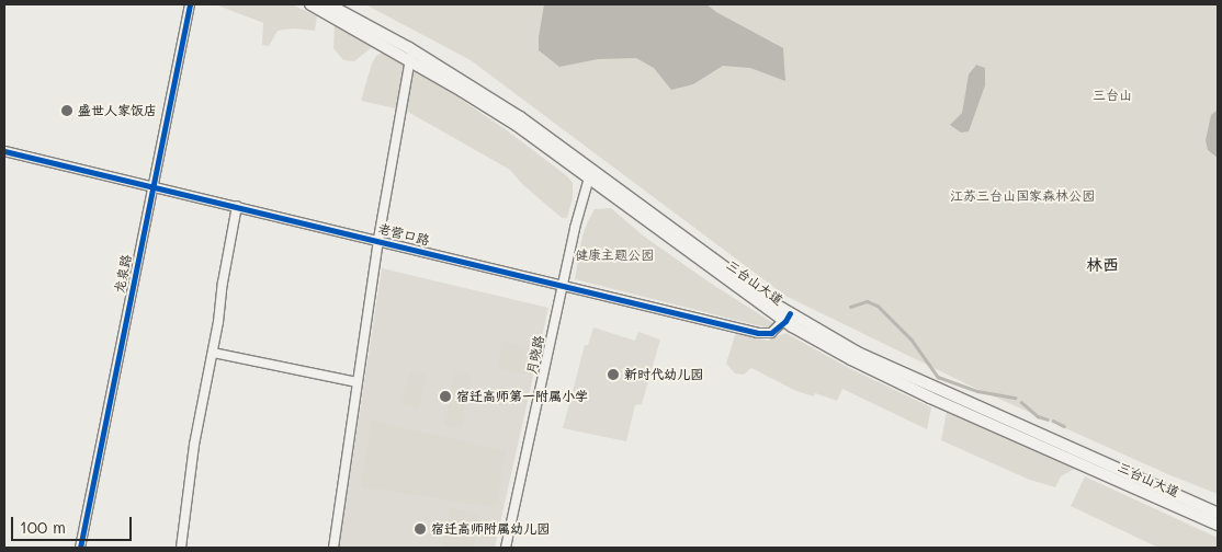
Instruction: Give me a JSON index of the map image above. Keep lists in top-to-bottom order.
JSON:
{
  "streets": {
    "main road": ["三台山大道"],
    "street": ["老营口路", "龙泉路", "月晓路"]
  },
  "crossings": [
    ["老营口路", "龙泉路"],
    ["老营口路", "三台山大道"],
    ["老营口路", "月晓路"],
    ["三台山大道", "月晓路"]
  ],
  "districts": ["林西"],
  "parks": ["三台山", "江苏三台山国家森林公园", "健康主题公园"],
  "places": [
    "盛世人家饭店",
    "新时代幼儿园",
    "宿迁高师第一附属小学",
    "宿迁高师附属幼儿园"
  ],
  "scale_bar": "100 m"
}
